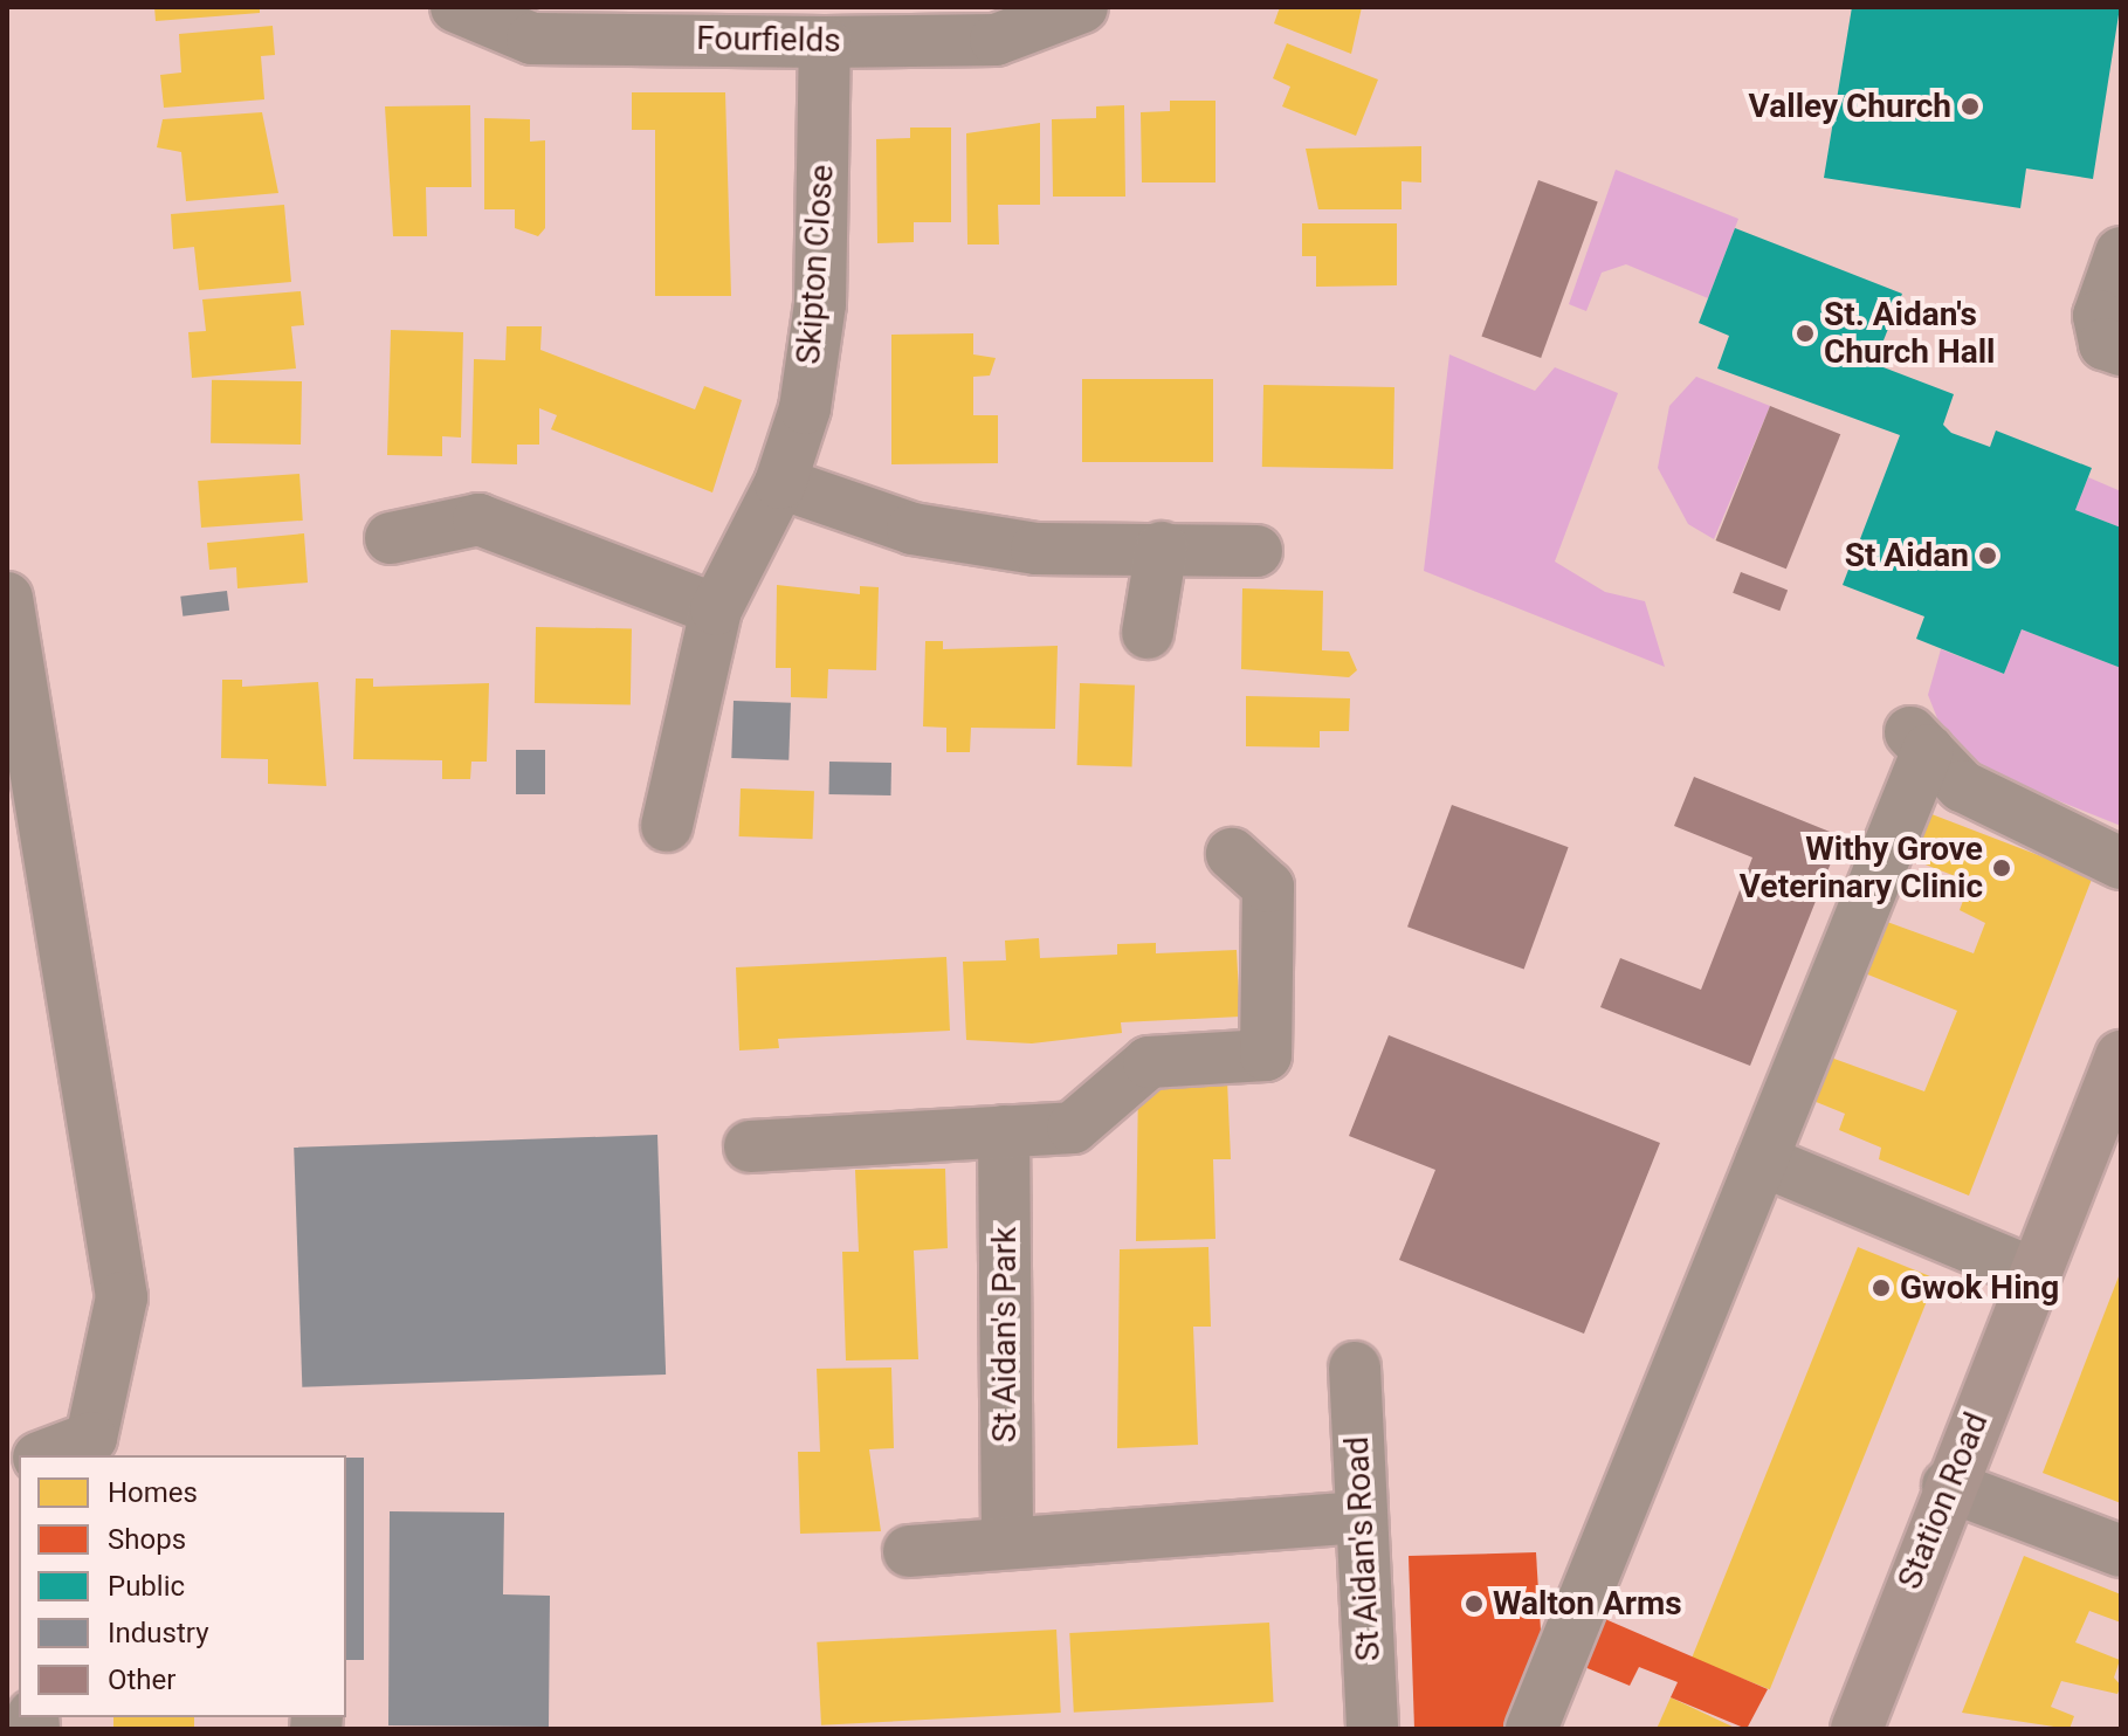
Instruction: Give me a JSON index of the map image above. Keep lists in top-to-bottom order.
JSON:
{
  "streets": {
    "main road": ["Station Road"],
    "street": [
      "Fourfields",
      "Skipton Close",
      "St Aidan's Park",
      "St Aidan's Road"
    ]
  },
  "crossings": [
    ["Fourfields", "Skipton Close"]
  ],
  "places": [
    "Valley Church",
    "St. Aidan's Church Hall",
    "St Aidan",
    "Withy Grove Veterinary Clinic",
    "Gwok Hing",
    "Walton Arms"
  ],
  "legend": [
    "Homes",
    "Shops",
    "Public",
    "Industry",
    "Other"
  ]
}
